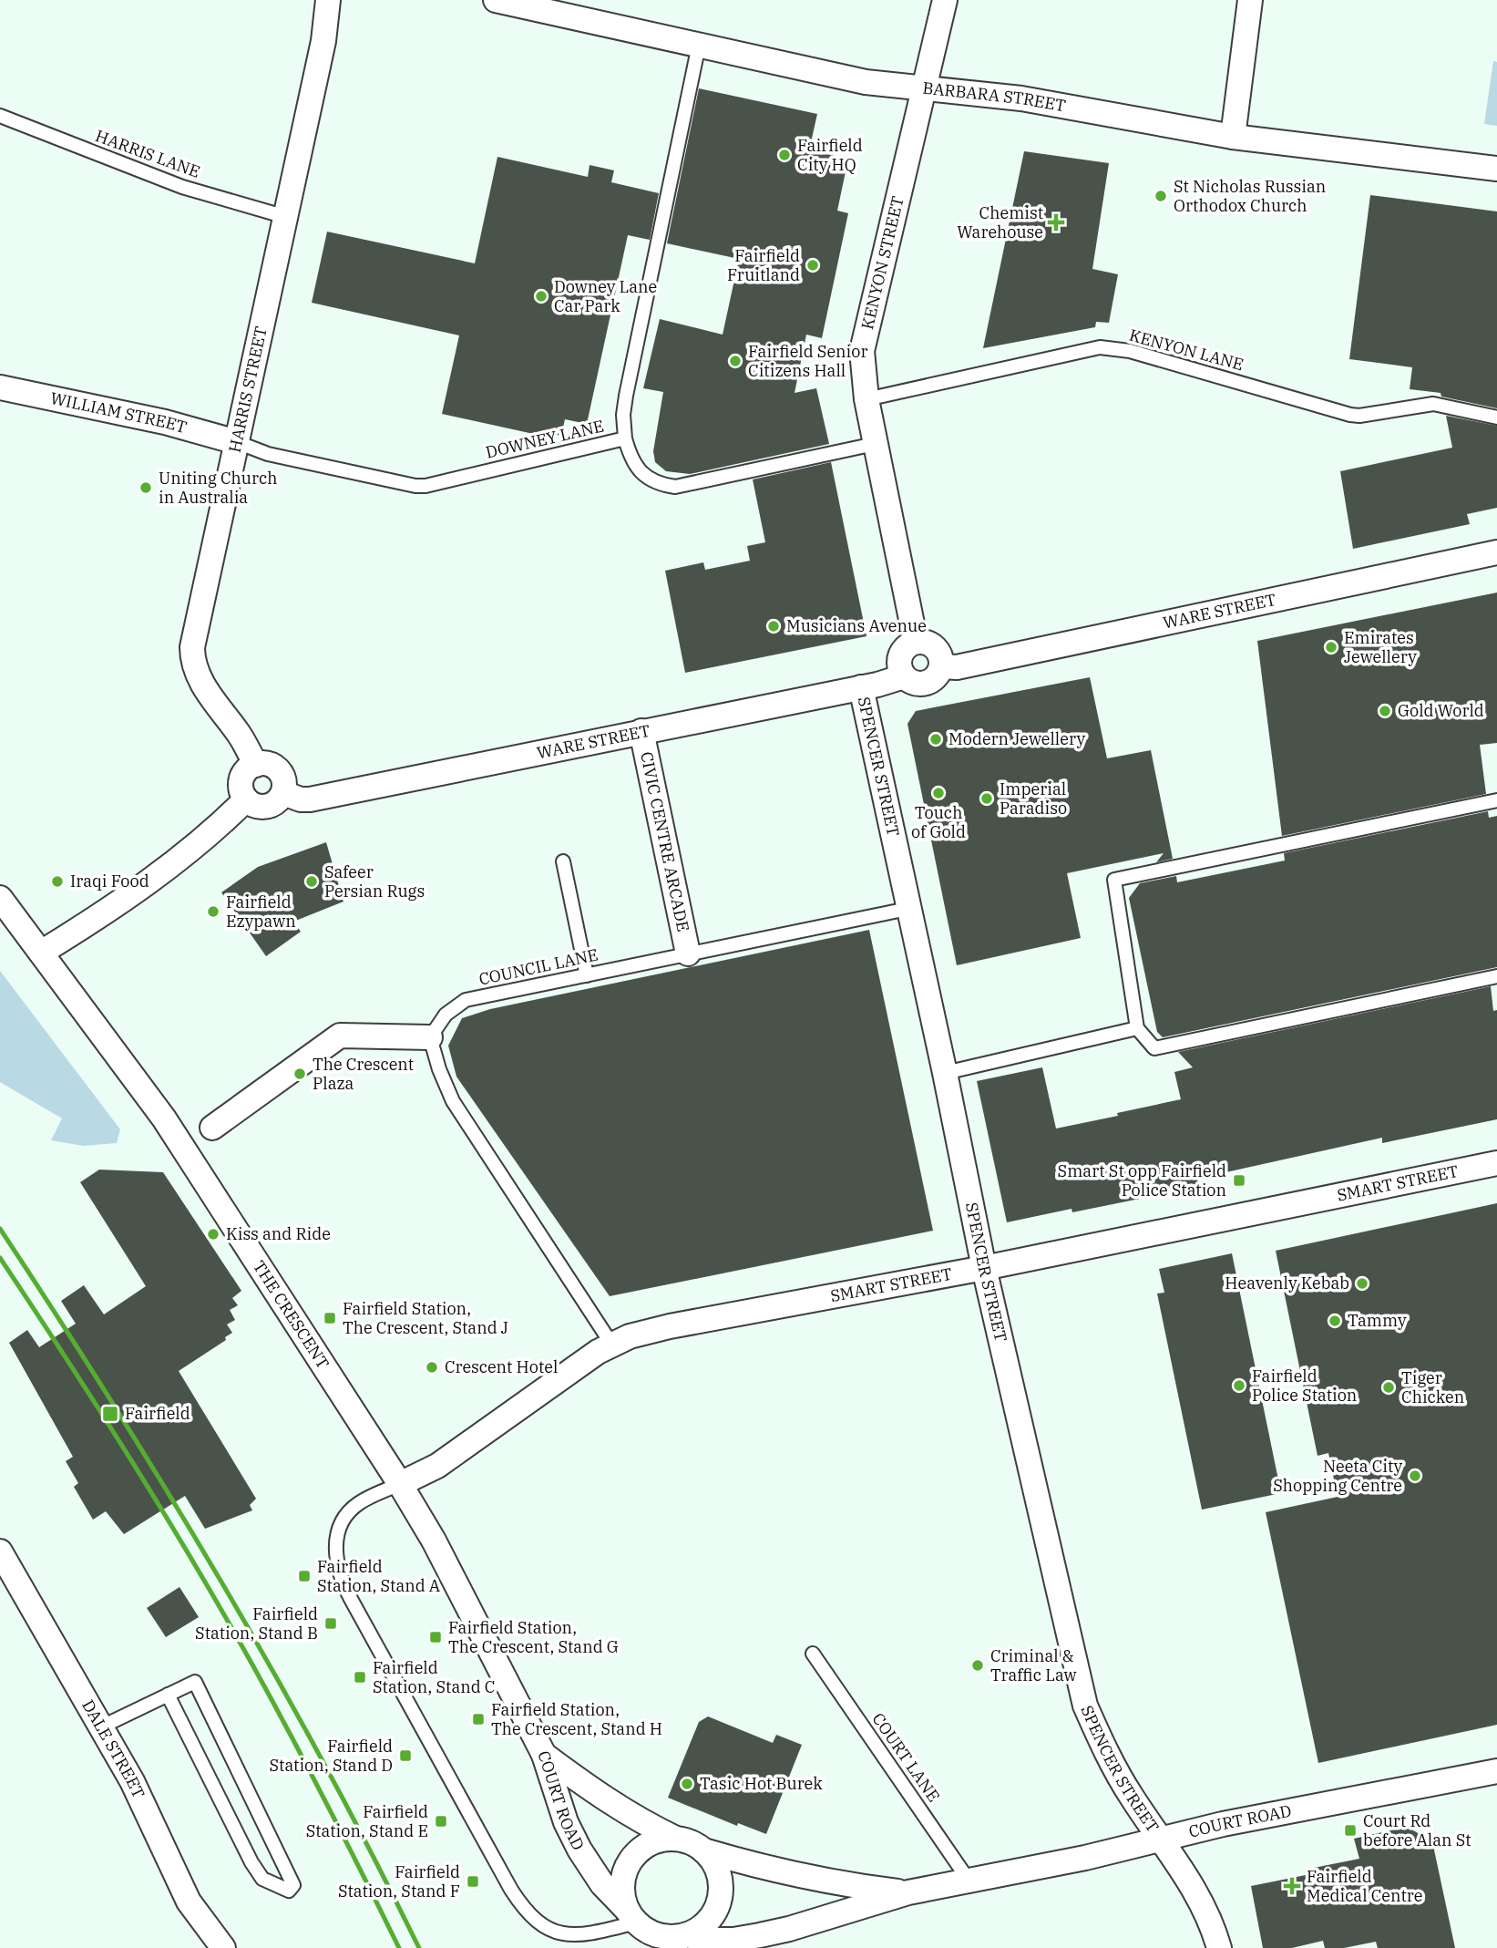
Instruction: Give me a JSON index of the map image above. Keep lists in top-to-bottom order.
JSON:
{
  "streets": {
    "street": [
      "BARBARA STREET",
      "KENYON STREET",
      "HARRIS STREET",
      "WILLIAM STREET",
      "WARE STREET",
      "SPENCER STREET",
      "CIVIC CENTRE ARCADE",
      "SMART STREET",
      "THE CRESCENT",
      "DALE STREET",
      "COURT ROAD"
    ],
    "lane": [
      "HARRIS LANE",
      "KENYON LANE",
      "DOWNEY LANE",
      "COUNCIL LANE",
      "COURT LANE"
    ]
  },
  "crossings": [
    ["BARBARA STREET", "KENYON STREET"],
    ["HARRIS LANE", "HARRIS STREET"],
    ["KENYON STREET", "KENYON LANE"],
    ["KENYON STREET", "DOWNEY LANE"],
    ["KENYON STREET", "WARE STREET"],
    ["HARRIS STREET", "WILLIAM STREET"],
    ["HARRIS STREET", "DOWNEY LANE"],
    ["HARRIS STREET", "WARE STREET"],
    ["WILLIAM STREET", "DOWNEY LANE"],
    ["WARE STREET", "SPENCER STREET"],
    ["WARE STREET", "CIVIC CENTRE ARCADE"],
    ["SPENCER STREET", "COUNCIL LANE"],
    ["SPENCER STREET", "SMART STREET"],
    ["SPENCER STREET", "COURT ROAD"],
    ["CIVIC CENTRE ARCADE", "COUNCIL LANE"],
    ["SMART STREET", "THE CRESCENT"],
    ["THE CRESCENT", "COURT ROAD"],
    ["COURT LANE", "COURT ROAD"]
  ],
  "places": {
    "other": [
      "Fairfield City HQ",
      "St Nicholas Russian Orthodox Church",
      "Fairfield Fruitland",
      "Downey Lane Car Park",
      "Fairfield Senior Citizens Hall",
      "Uniting Church in Australia",
      "Musicians Avenue",
      "Emirates Jewellery",
      "Gold World",
      "Modern Jewellery",
      "Touch of Gold",
      "Imperial Paradiso",
      "Iraqi Food",
      "Safeer Persian Rugs",
      "Fairfield Ezypawn",
      "The Crescent Plaza",
      "Kiss and Ride",
      "Heavenly Kebab",
      "Tammy",
      "Crescent Hotel",
      "Fairfield Police Station",
      "Tiger Chicken",
      "Neeta City Shopping Centre",
      "Criminal & Traffic Law",
      "Tasic Hot Burek"
    ],
    "health": ["Chemist Warehouse", "Fairfield Medical Centre"],
    "transit": [
      "Smart St opp Fairfield Police Station",
      "Fairfield Station, The Crescent, Stand J",
      "Fairfield",
      "Fairfield Station, Stand A",
      "Fairfield Station, Stand B",
      "Fairfield Station, The Crescent, Stand G",
      "Fairfield Station, Stand C",
      "Fairfield Station, The Crescent, Stand H",
      "Fairfield Station, Stand D",
      "Fairfield Station, Stand E",
      "Court Rd before Alan St",
      "Fairfield Station, Stand F"
    ]
  }
}
